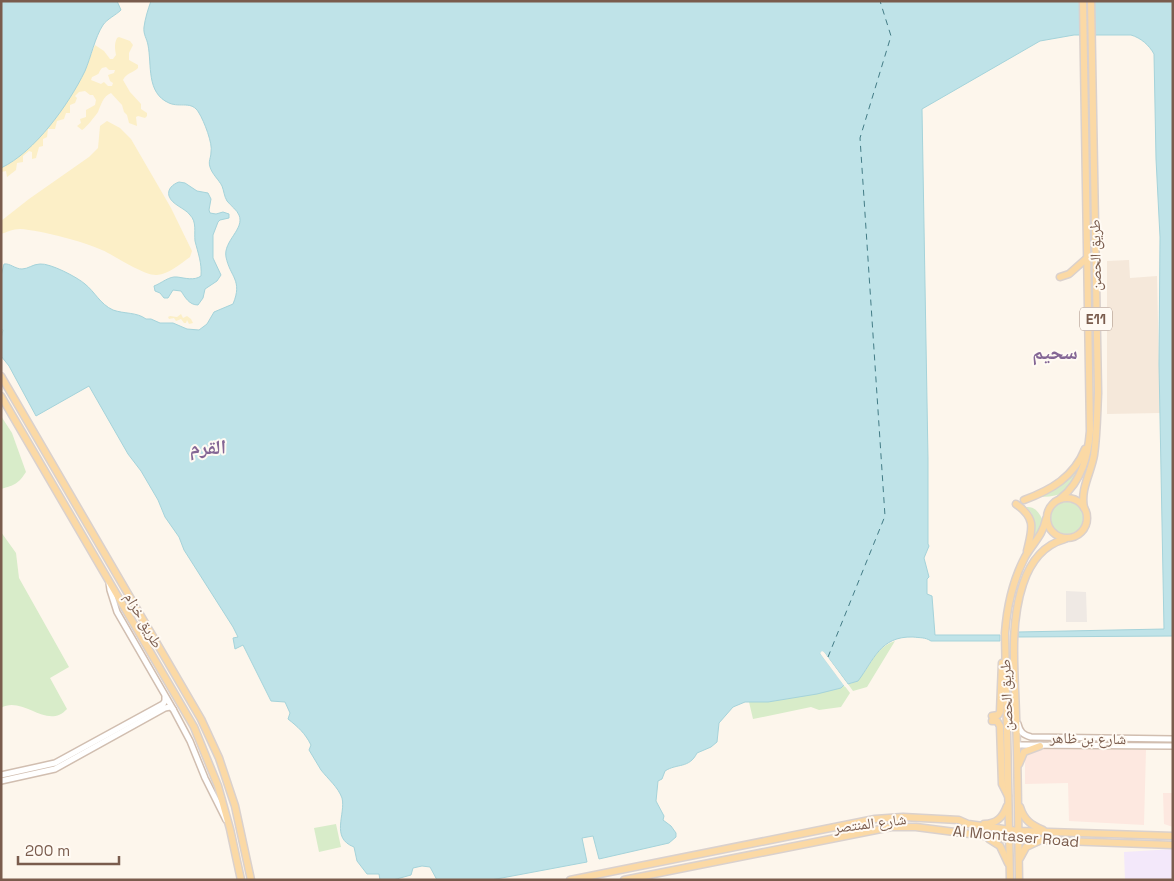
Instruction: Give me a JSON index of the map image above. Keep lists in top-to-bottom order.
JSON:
{
  "streets": {
    "main road": [
      "طريق الحصن",
      "E11",
      "طريق خزام",
      "شارع المنتصر",
      "Al Montaser Road"
    ],
    "street": ["شارع بن ظاهر"]
  },
  "crossings": [
    ["طريق الحصن", "شارع بن ظاهر"],
    ["طريق الحصن", "شارع المنتصر"],
    ["طريق الحصن", "Al Montaser Road"]
  ],
  "districts": ["سحيم", "القرم"],
  "scale_bar": "200 m"
}
